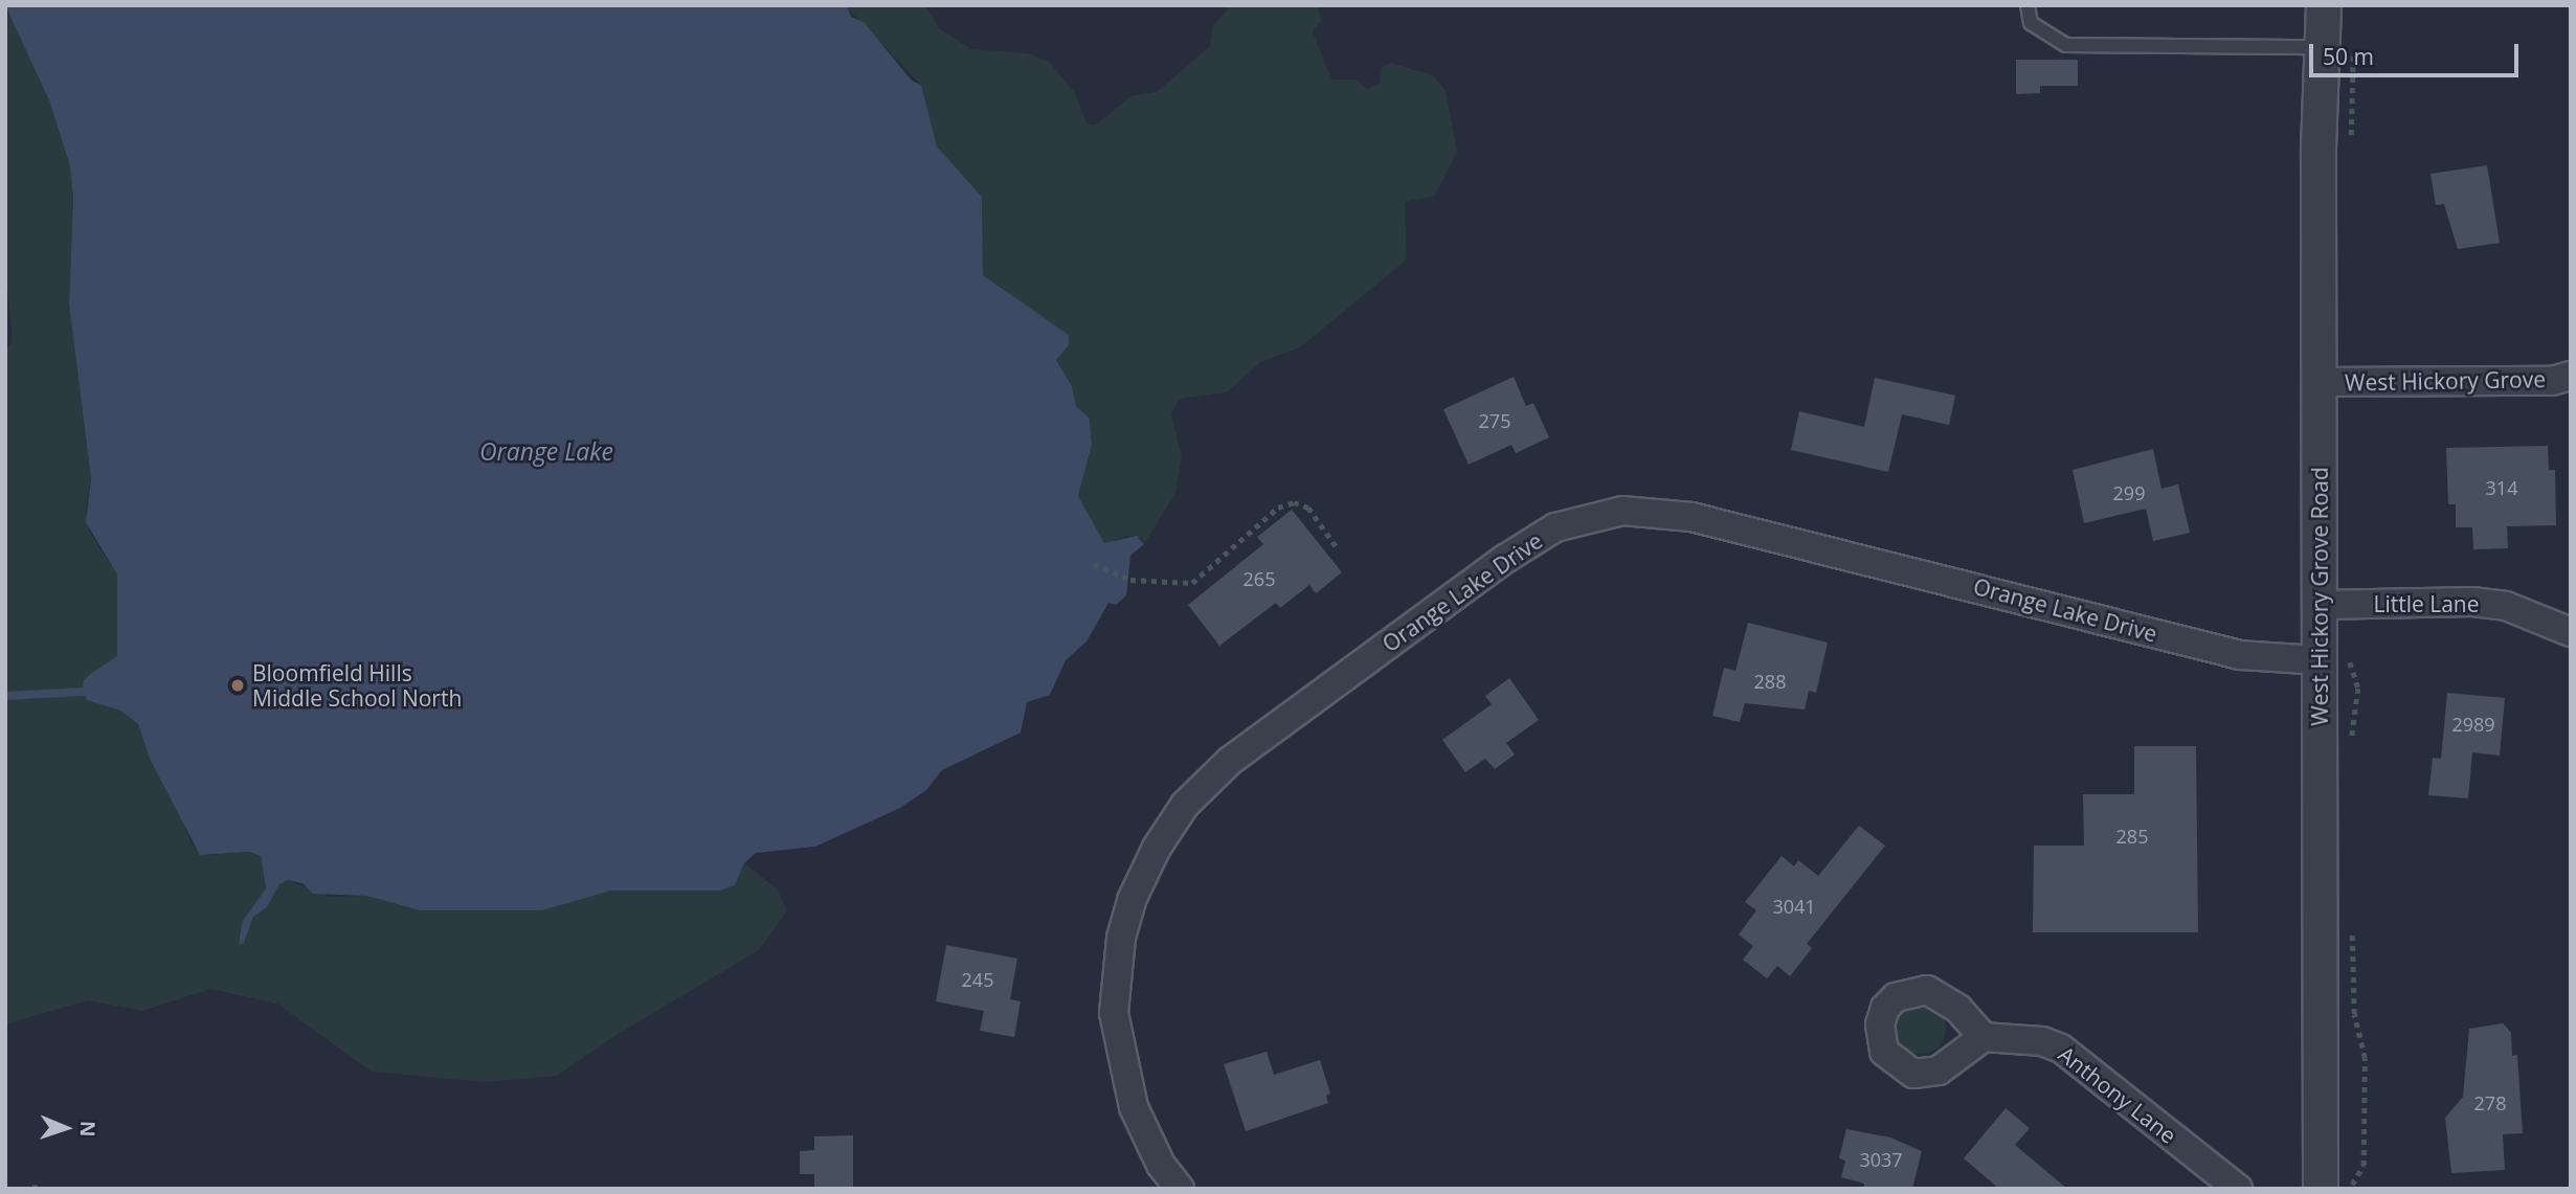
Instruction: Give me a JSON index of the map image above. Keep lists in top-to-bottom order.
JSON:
{
  "streets": {
    "street": [
      "West Hickory Grove",
      "Orange Lake Drive",
      "West Hickory Grove Road",
      "Little Lane",
      "Anthony Lane"
    ]
  },
  "crossings": [
    ["West Hickory Grove", "West Hickory Grove Road"],
    ["Orange Lake Drive", "West Hickory Grove Road"],
    ["West Hickory Grove Road", "Little Lane"]
  ],
  "water": ["Orange Lake"],
  "places": ["Bloomfield Hills Middle School North"],
  "house_numbers": [
    "275",
    "314",
    "299",
    "265",
    "288",
    "2989",
    "285",
    "3041",
    "245",
    "278",
    "3037"
  ],
  "scale_bar": "50 m",
  "north": "right"
}
